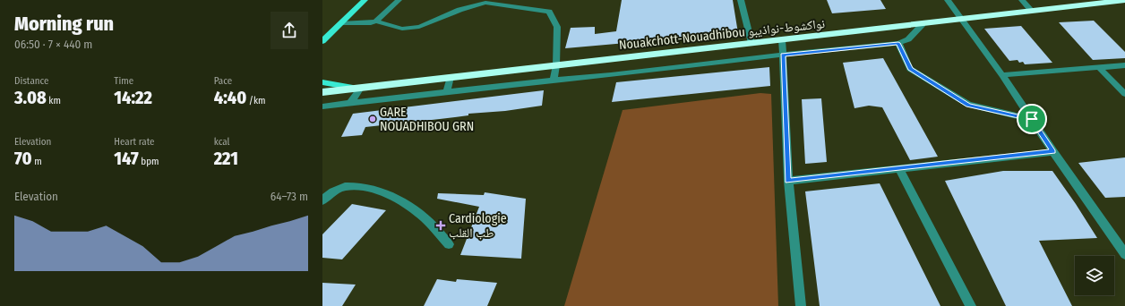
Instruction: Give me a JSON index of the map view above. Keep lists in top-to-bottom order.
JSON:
{
  "streets": {
    "highway": ["Nouakchott-Nouadhibou نواكشوط-نواذيبو"]
  },
  "places": {
    "other": ["GARE NOUADHIBOU GRN"],
    "health": ["Cardiologie طب القلب"]
  },
  "page": {
    "heading": ["Morning run", "06:50 · 7 × 440 m"],
    "stats": [
      ["Distance", "3.08 km"],
      ["Time", "14:22"],
      ["Pace", "4:40 /km"],
      ["Elevation", "70 m"],
      ["Heart rate", "147 bpm"],
      ["kcal", "221"]
    ],
    "chart": ["Elevation", "64–73 m"]
  }
}
